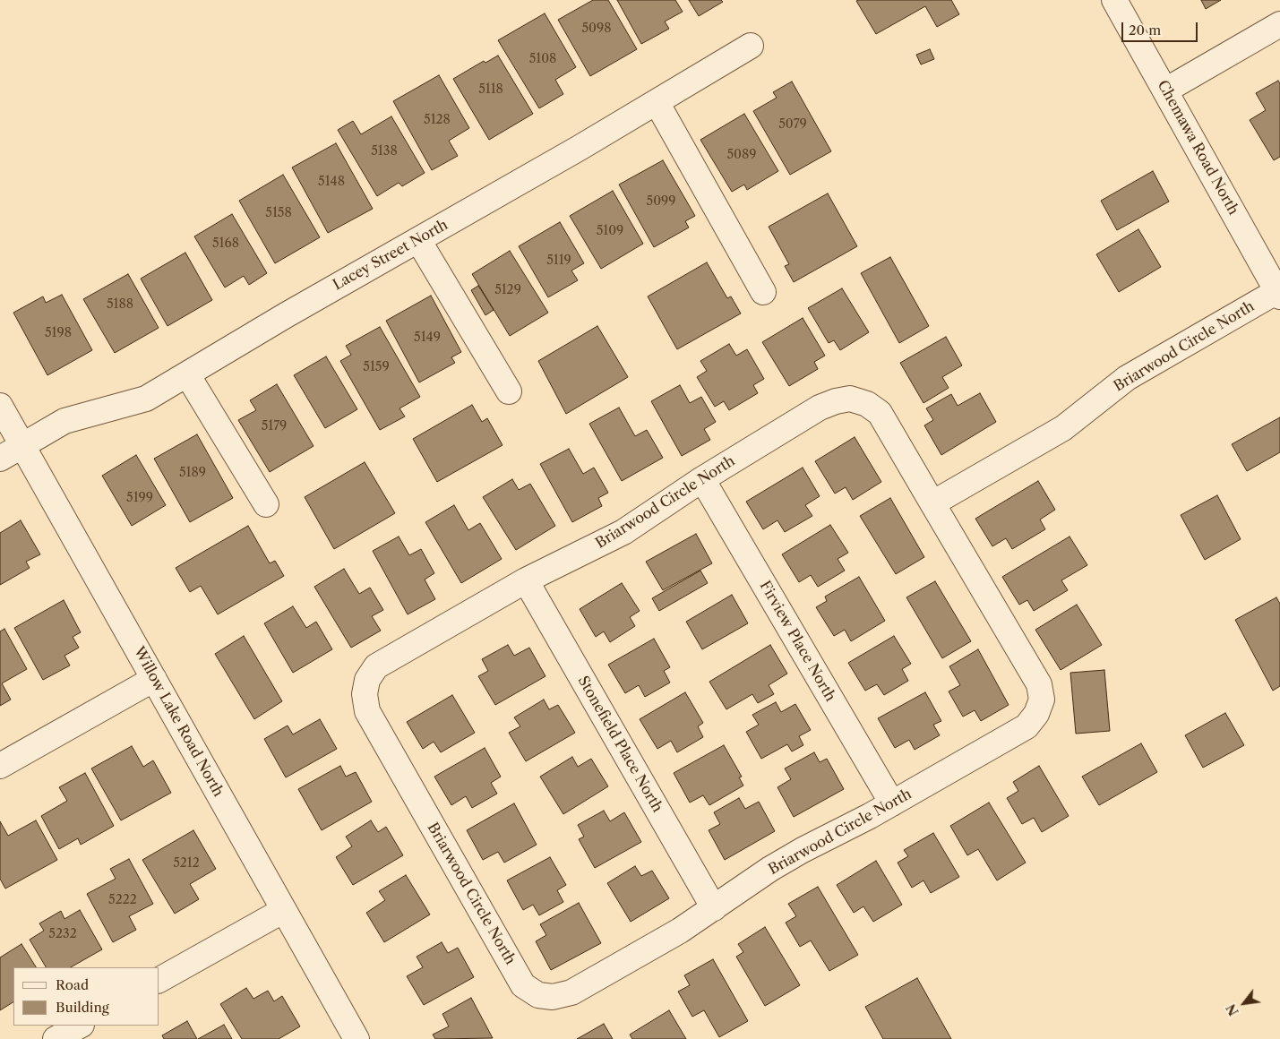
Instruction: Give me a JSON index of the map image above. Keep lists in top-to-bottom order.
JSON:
{
  "streets": {
    "street": [
      "Chemawa Road North",
      "Lacey Street North",
      "Briarwood Circle North",
      "Firview Place North",
      "Willow Lake Road North",
      "Stonefield Place North"
    ]
  },
  "crossings": [
    ["Chemawa Road North", "Briarwood Circle North"],
    ["Lacey Street North", "Willow Lake Road North"],
    ["Briarwood Circle North", "Firview Place North"],
    ["Briarwood Circle North", "Stonefield Place North"]
  ],
  "house_numbers": [
    "5098",
    "5108",
    "5118",
    "5128",
    "5079",
    "5138",
    "5089",
    "5148",
    "5099",
    "5158",
    "5109",
    "5168",
    "5119",
    "5129",
    "5188",
    "5198",
    "5149",
    "5159",
    "5179",
    "5189",
    "5199",
    "5212",
    "5222",
    "5232"
  ],
  "legend": ["Road", "Building"],
  "scale_bar": "20 m",
  "north": "bottom left"
}
